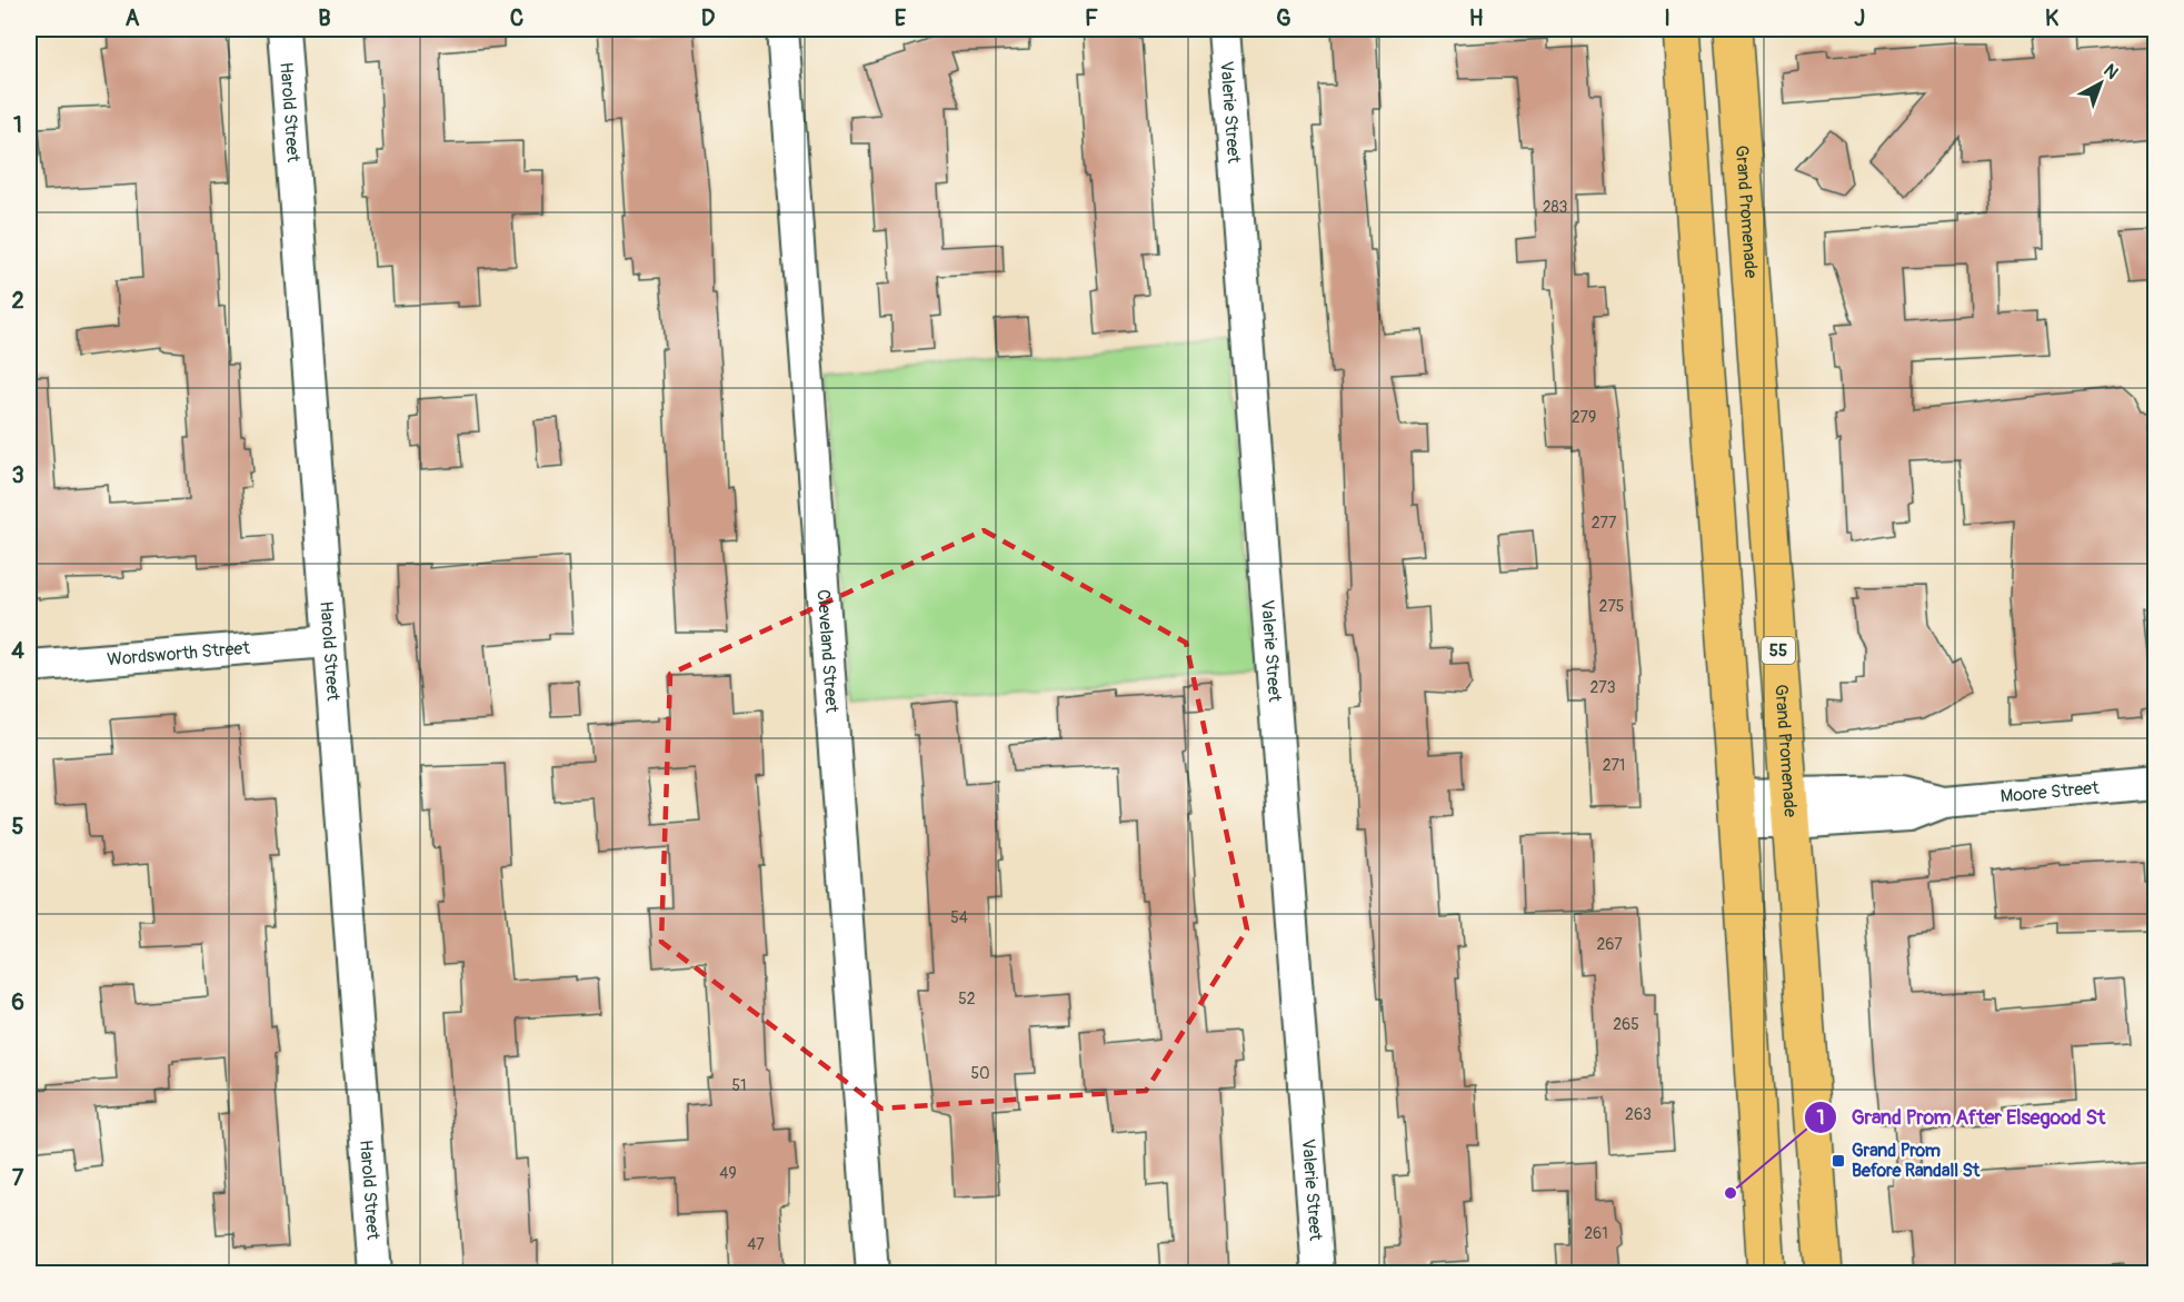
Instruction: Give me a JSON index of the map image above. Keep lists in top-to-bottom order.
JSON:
{
  "streets": {
    "main road": ["Grand Promenade", "55"],
    "street": [
      "Harold Street",
      "Valerie Street",
      "Cleveland Street",
      "Wordsworth Street",
      "Moore Street"
    ]
  },
  "crossings": [
    ["Harold Street", "Wordsworth Street"],
    ["Grand Promenade", "Moore Street"]
  ],
  "places": {
    "transit": ["Grand Prom Before Randall St"],
    "other": ["Grand Prom After Elsegood St"]
  },
  "house_numbers": [
    "283",
    "279",
    "277",
    "275",
    "273",
    "271",
    "54",
    "267",
    "52",
    "265",
    "50",
    "51",
    "263",
    "49",
    "261",
    "47"
  ],
  "north": "top right",
  "grid": {
    "columns": [
      "A",
      "B",
      "C",
      "D",
      "E",
      "F",
      "G",
      "H",
      "I",
      "J",
      "K"
    ],
    "rows": [
      "1",
      "2",
      "3",
      "4",
      "5",
      "6",
      "7"
    ]
  }
}
